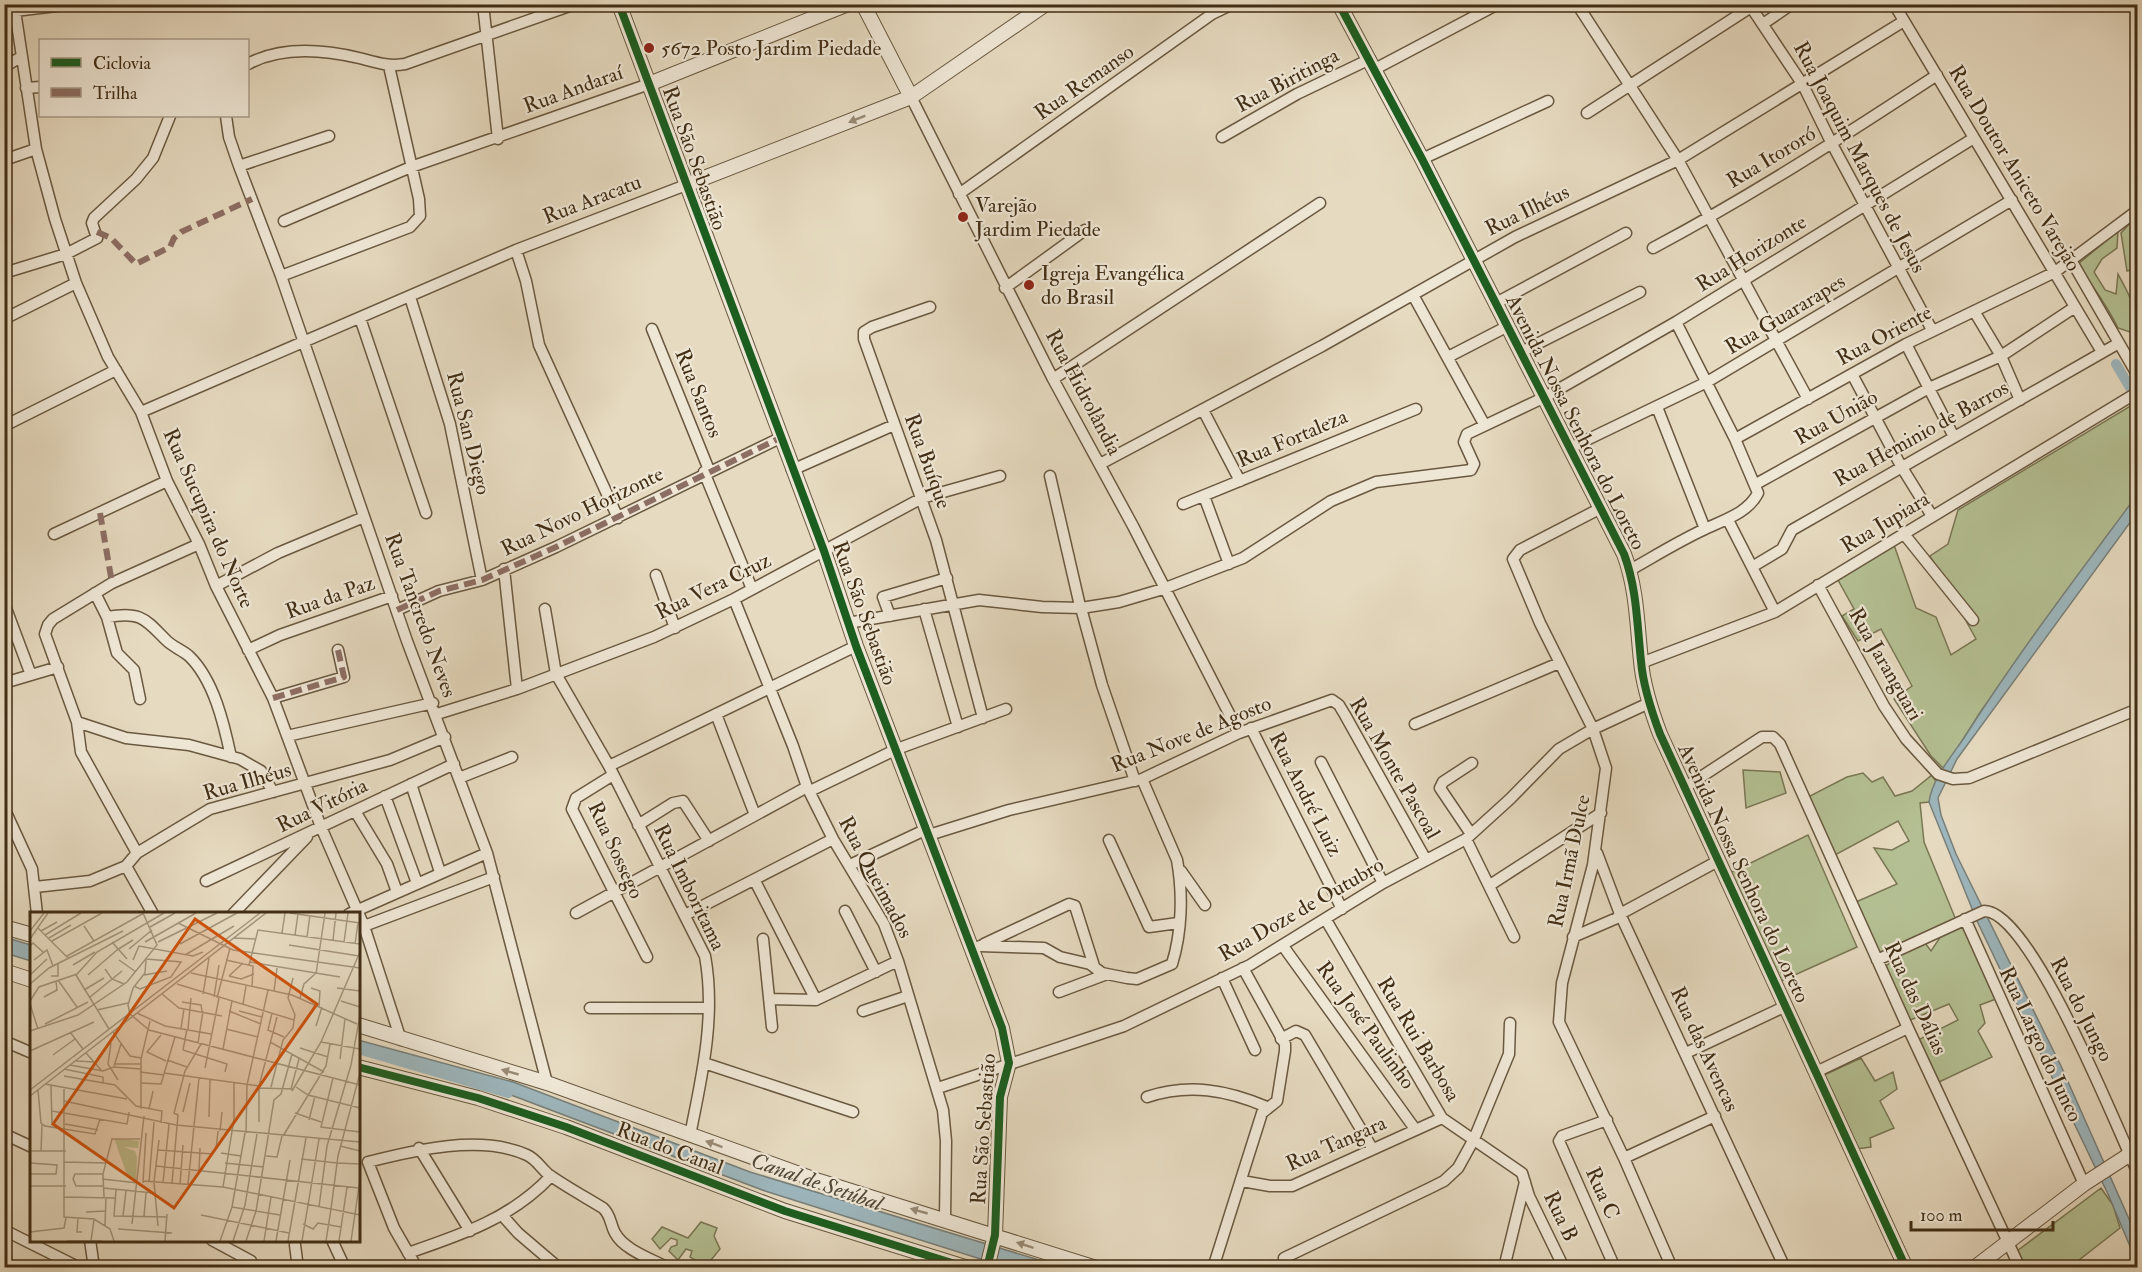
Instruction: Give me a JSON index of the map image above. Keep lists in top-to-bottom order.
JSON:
{
  "streets": {
    "street": [
      "Rua Biritinga",
      "Rua Remanso",
      "Rua Andaraí",
      "Rua Itororó",
      "Rua Joaquim Marques de Jesus",
      "Rua São Sebastião",
      "Rua Doutor Aniceto Varejão",
      "Rua Aracatu",
      "Rua Ilhéus",
      "Rua Horizonte",
      "Rua Guararapes",
      "Rua Oriente",
      "Rua Hidrolândia",
      "Rua Santos",
      "Rua União",
      "Avenida Nossa Senhora do Loreto",
      "Rua San Diego",
      "Rua Heminio de Barros",
      "Rua Fortaleza",
      "Rua Buíque",
      "Rua Novo Horizonte",
      "Rua Sucupira do Norte",
      "Rua Jupiara",
      "Rua Vera Cruz",
      "Rua da Paz",
      "Rua Tancredo Neves",
      "Rua Jaranguari",
      "Rua Nove de Agosto",
      "Rua Monte Pascoal",
      "Rua André Luiz",
      "Rua Vitória",
      "Rua Sossego",
      "Rua Irmã Dulce",
      "Rua Queimados",
      "Rua Imboritama",
      "Rua Doze de Outubro",
      "Rua das Dálias",
      "Rua do Jungo",
      "Rua José Paulinho",
      "Rua Rui Barbosa",
      "Rua Largo do Junco",
      "Rua das Avencas",
      "Rua Tangara",
      "Rua do Canal",
      "Rua C",
      "Rua B"
    ]
  },
  "crossings": [
    ["Rua Biritinga", "Avenida Nossa Senhora do Loreto"],
    ["Rua Remanso", "Rua Hidrolândia"],
    ["Rua Andaraí", "Rua São Sebastião"],
    ["Rua Itororó", "Rua Joaquim Marques de Jesus"],
    ["Rua Itororó", "Rua Doutor Aniceto Varejão"],
    ["Rua Joaquim Marques de Jesus", "Rua Ilhéus"],
    ["Rua Joaquim Marques de Jesus", "Rua Horizonte"],
    ["Rua Joaquim Marques de Jesus", "Rua Guararapes"],
    ["Rua Joaquim Marques de Jesus", "Rua Oriente"],
    ["Rua São Sebastião", "Rua Aracatu"],
    ["Rua São Sebastião", "Rua Novo Horizonte"],
    ["Rua São Sebastião", "Rua Vera Cruz"],
    ["Rua São Sebastião", "Rua Nove de Agosto"],
    ["Rua São Sebastião", "Rua Doze de Outubro"],
    ["Rua São Sebastião", "Rua do Canal"],
    ["Rua Doutor Aniceto Varejão", "Rua Ilhéus"],
    ["Rua Doutor Aniceto Varejão", "Rua Horizonte"],
    ["Rua Doutor Aniceto Varejão", "Rua Guararapes"],
    ["Rua Doutor Aniceto Varejão", "Rua Oriente"],
    ["Rua Doutor Aniceto Varejão", "Rua União"],
    ["Rua Doutor Aniceto Varejão", "Rua Heminio de Barros"],
    ["Rua Aracatu", "Rua Hidrolândia"],
    ["Rua Aracatu", "Rua San Diego"],
    ["Rua Aracatu", "Rua Sucupira do Norte"],
    ["Rua Aracatu", "Rua Tancredo Neves"],
    ["Rua Ilhéus", "Rua Hidrolândia"],
    ["Rua Ilhéus", "Avenida Nossa Senhora do Loreto"],
    ["Rua Ilhéus", "Rua Sucupira do Norte"],
    ["Rua Ilhéus", "Rua Tancredo Neves"],
    ["Rua Horizonte", "Avenida Nossa Senhora do Loreto"],
    ["Rua Guararapes", "Avenida Nossa Senhora do Loreto"],
    ["Rua Hidrolândia", "Rua Nove de Agosto"],
    ["Rua Santos", "Rua Novo Horizonte"],
    ["Rua Santos", "Rua Vera Cruz"],
    ["Avenida Nossa Senhora do Loreto", "Rua Jupiara"],
    ["Avenida Nossa Senhora do Loreto", "Rua Irmã Dulce"],
    ["Avenida Nossa Senhora do Loreto", "Rua Doze de Outubro"],
    ["Avenida Nossa Senhora do Loreto", "Rua das Dálias"],
    ["Rua San Diego", "Rua Novo Horizonte"],
    ["Rua Buíque", "Rua Vera Cruz"],
    ["Rua Novo Horizonte", "Rua Tancredo Neves"],
    ["Rua Sucupira do Norte", "Rua da Paz"],
    ["Rua Sucupira do Norte", "Rua Vitória"],
    ["Rua Sucupira do Norte", "Rua do Canal"],
    ["Rua Jupiara", "Rua Jaranguari"],
    ["Rua Vera Cruz", "Rua Tancredo Neves"],
    ["Rua Vera Cruz", "Rua Queimados"],
    ["Rua Vera Cruz", "Rua Imboritama"],
    ["Rua da Paz", "Rua Tancredo Neves"],
    ["Rua Tancredo Neves", "Rua Vitória"],
    ["Rua Tancredo Neves", "Rua do Canal"],
    ["Rua Nove de Agosto", "Rua Monte Pascoal"],
    ["Rua Nove de Agosto", "Rua André Luiz"],
    ["Rua Nove de Agosto", "Rua Queimados"],
    ["Rua Monte Pascoal", "Rua Doze de Outubro"],
    ["Rua André Luiz", "Rua Doze de Outubro"],
    ["Rua Sossego", "Rua Imboritama"],
    ["Rua Irmã Dulce", "Rua Doze de Outubro"],
    ["Rua Irmã Dulce", "Rua das Avencas"],
    ["Rua Irmã Dulce", "Rua C"],
    ["Rua Queimados", "Rua Doze de Outubro"],
    ["Rua Queimados", "Rua do Canal"],
    ["Rua Imboritama", "Rua do Canal"],
    ["Rua Doze de Outubro", "Rua José Paulinho"],
    ["Rua Doze de Outubro", "Rua Rui Barbosa"],
    ["Rua do Jungo", "Rua Largo do Junco"],
    ["Rua José Paulinho", "Rua Tangara"],
    ["Rua Rui Barbosa", "Rua Tangara"],
    ["Rua Rui Barbosa", "Rua B"]
  ],
  "water": ["Canal de Setúbal"],
  "places": ["5672 Posto Jardim Piedade", "Varejão Jardim Piedade", "Igreja Evangélica do Brasil"],
  "legend": ["Ciclovia", "Trilha"],
  "scale_bar": "100 m"
}
